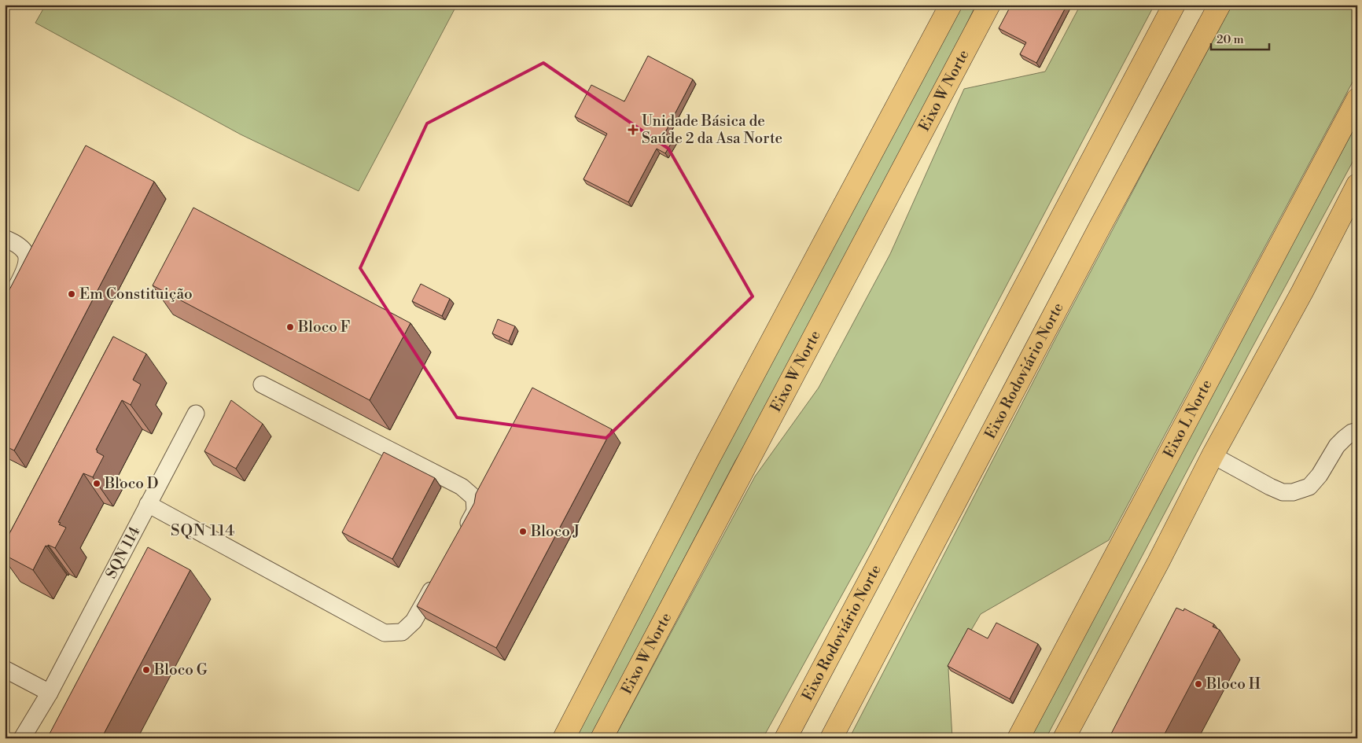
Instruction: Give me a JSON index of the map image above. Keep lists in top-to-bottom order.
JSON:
{
  "streets": {
    "main road": ["Eixo W Norte", "Eixo Rodoviário Norte", "Eixo L Norte"],
    "street": ["SQN 114"]
  },
  "districts": ["SQN 114"],
  "places": {
    "health": ["Unidade Básica de Saúde 2 da Asa Norte"],
    "other": [
      "Em Constituição",
      "Bloco F",
      "Bloco D",
      "Bloco J",
      "Bloco G",
      "Bloco H"
    ]
  },
  "scale_bar": "20 m"
}
